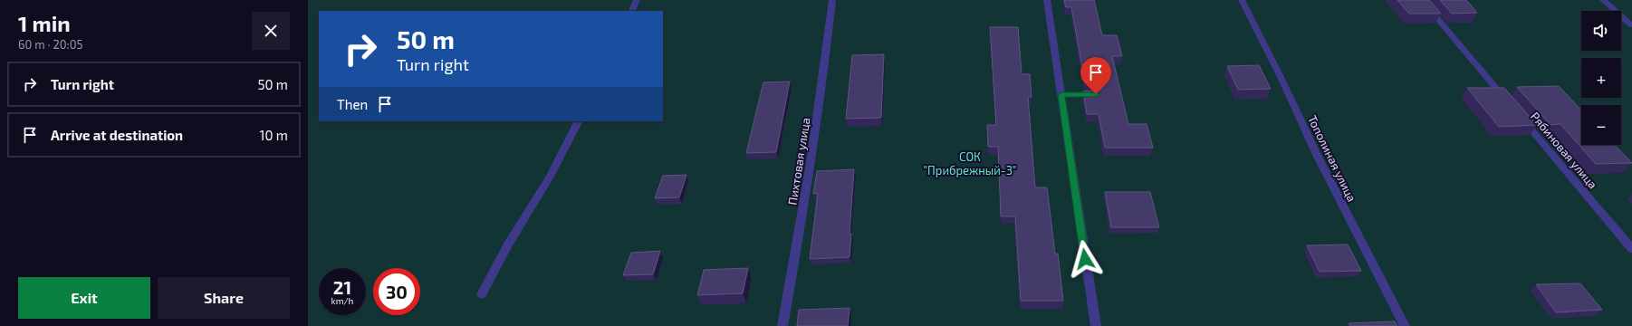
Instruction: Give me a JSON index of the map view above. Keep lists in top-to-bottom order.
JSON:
{
  "streets": {
    "street": ["Рябиновая улица", "Тополиная улица", "Пихтовая улица"]
  },
  "parks": ["СОК \"Прибрежный-3\""],
  "page": {
    "heading": ["1 min", "60 m · 20:05"],
    "map_buttons": ["+", "−"],
    "turn": ["50 m", "Turn right"],
    "list": [
      {
        "name": "Turn right",
        "value": "50 m"
      },
      {
        "name": "Arrive at destination",
        "value": "10 m"
      }
    ],
    "then": "Then",
    "speed": "21 km/h",
    "limit": "30",
    "buttons": ["Exit", "Share"]
  }
}
